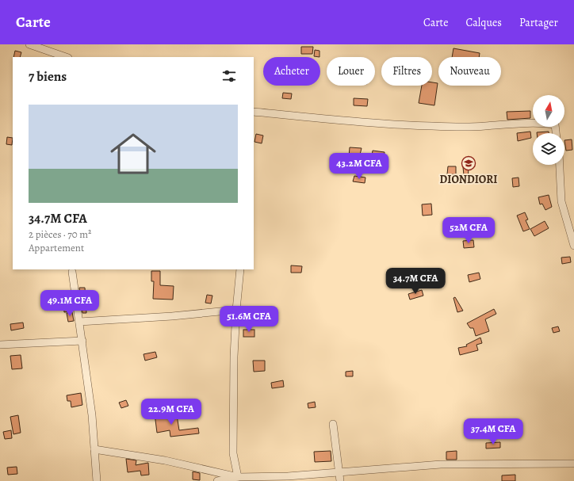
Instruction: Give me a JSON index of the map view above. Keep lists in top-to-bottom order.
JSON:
{
  "places": {
    "school or university": ["DIONDIORI"]
  },
  "north": "top",
  "page": {
    "header": "Carte",
    "nav": ["Carte", "Calques", "Partager"],
    "chip": [
      "Acheter",
      "Louer",
      "Filtres",
      "Nouveau"
    ],
    "heading": "7 biens",
    "list": [
      {
        "name": "34.7M CFA",
        "note": "2 pièces · 70 m² · Appartement"
      }
    ],
    "price": [
      "43.2M CFA",
      "52M CFA",
      "34.7M CFA",
      "49.1M CFA",
      "51.6M CFA",
      "22.9M CFA",
      "37.4M CFA"
    ]
  }
}
